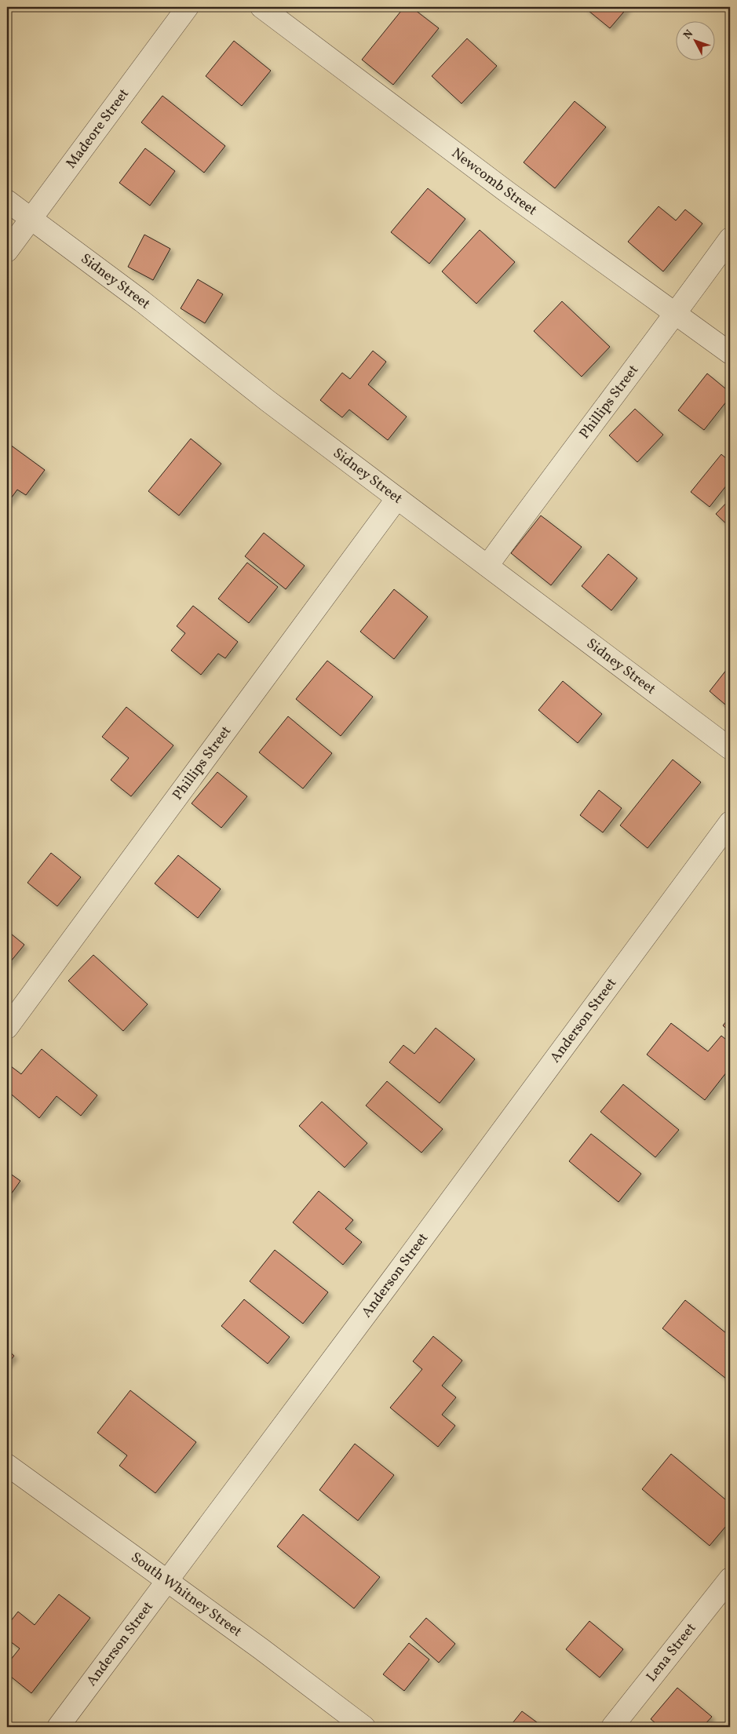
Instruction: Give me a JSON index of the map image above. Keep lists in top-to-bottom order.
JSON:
{
  "streets": {
    "street": [
      "Madeore Street",
      "Newcomb Street",
      "Sidney Street",
      "Phillips Street",
      "Anderson Street",
      "South Whitney Street",
      "Lena Street"
    ]
  },
  "crossings": [
    ["Madeore Street", "Sidney Street"],
    ["Newcomb Street", "Phillips Street"],
    ["Sidney Street", "Phillips Street"],
    ["Anderson Street", "South Whitney Street"]
  ],
  "north": "top left"
}
